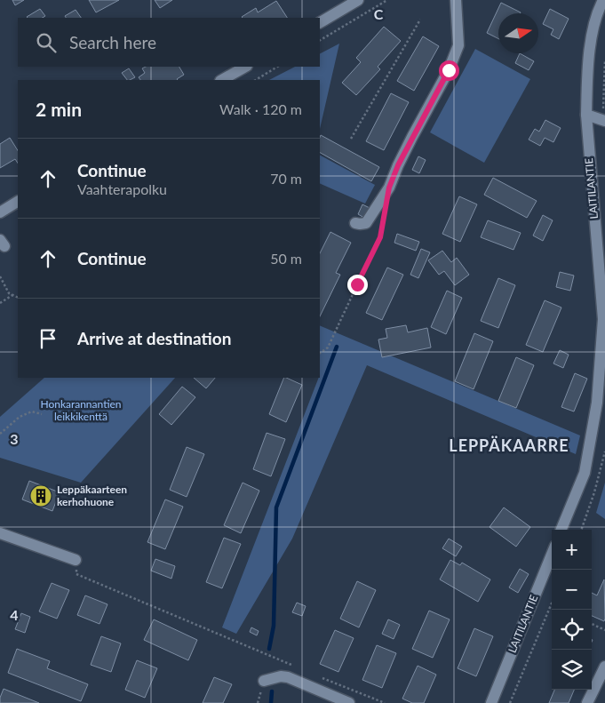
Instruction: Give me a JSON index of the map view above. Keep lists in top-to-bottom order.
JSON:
{
  "streets": {
    "street": ["LAITILANTIE"]
  },
  "districts": ["LEPPÄKAARRE"],
  "parks": ["Honkarannantien leikkikenttä"],
  "places": {
    "building": ["Leppäkaarteen kerhohuone"]
  },
  "north": "right",
  "page": {
    "search": "Search here",
    "heading": ["2 min", "Walk · 120 m"],
    "list": [
      ["Continue", "Vaahterapolku", "70 m"],
      ["Continue", "50 m"],
      "Arrive at destination"
    ],
    "map_buttons": ["+", "−"]
  },
  "grid": {
    "columns": ["C"],
    "rows": ["3", "4"]
  }
}
